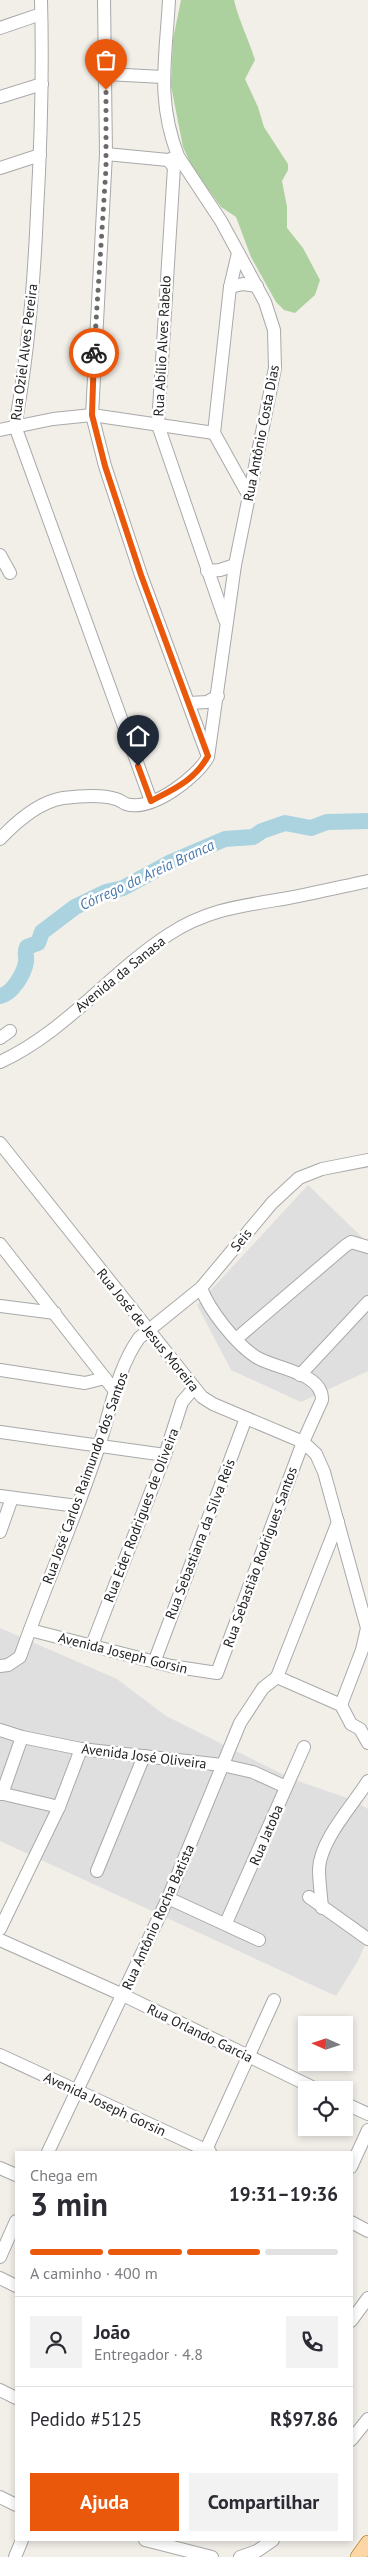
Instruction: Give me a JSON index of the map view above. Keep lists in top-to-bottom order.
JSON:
{
  "streets": {
    "street": [
      "Rua Abílio Alves Rabelo",
      "Rua Oziel Alves Pereira",
      "Rua Antônio Costa Dias",
      "Avenida da Sanasa",
      "Seis",
      "Rua José de Jesus Moreira",
      "Rua José Carlos Raimundo dos Santos",
      "Rua Eder Rodrigues de Oliveira",
      "Rua Sebastiana da Silva Reis",
      "Rua Sebastião Rodrigues Santos",
      "Avenida Joseph Gorsin",
      "Avenida José Oliveira",
      "Rua Jatoba",
      "Rua Antônio Rocha Batista",
      "Rua Orlando Garcia"
    ]
  },
  "crossings": [
    ["Rua Abílio Alves Rabelo", "Rua Antônio Costa Dias"],
    ["Rua Oziel Alves Pereira", "Rua Antônio Costa Dias"],
    ["Seis", "Rua José de Jesus Moreira"],
    ["Seis", "Rua José Carlos Raimundo dos Santos"],
    ["Seis", "Rua Sebastião Rodrigues Santos"],
    ["Rua José de Jesus Moreira", "Rua José Carlos Raimundo dos Santos"],
    ["Rua José de Jesus Moreira", "Rua Eder Rodrigues de Oliveira"],
    ["Rua José de Jesus Moreira", "Rua Sebastiana da Silva Reis"],
    ["Rua José de Jesus Moreira", "Rua Sebastião Rodrigues Santos"],
    ["Rua José de Jesus Moreira", "Rua Antônio Rocha Batista"],
    ["Rua José Carlos Raimundo dos Santos", "Avenida Joseph Gorsin"],
    ["Rua Eder Rodrigues de Oliveira", "Avenida Joseph Gorsin"],
    ["Rua Sebastiana da Silva Reis", "Avenida Joseph Gorsin"],
    ["Rua Sebastião Rodrigues Santos", "Avenida Joseph Gorsin"],
    ["Avenida Joseph Gorsin", "Rua Antônio Rocha Batista"],
    ["Avenida José Oliveira", "Rua Jatoba"],
    ["Avenida José Oliveira", "Rua Antônio Rocha Batista"],
    ["Rua Antônio Rocha Batista", "Rua Orlando Garcia"]
  ],
  "water": ["Córrego da Areia Branca"],
  "north": "left",
  "page": {
    "heading": ["3 min", "Chega em", "19:31–19:36"],
    "panel": [
      "João",
      "Entregador · 4.8",
      "Pedido #5125",
      "R$97.86"
    ],
    "bar": "A caminho · 400 m",
    "buttons": ["Ajuda", "Compartilhar"]
  }
}
